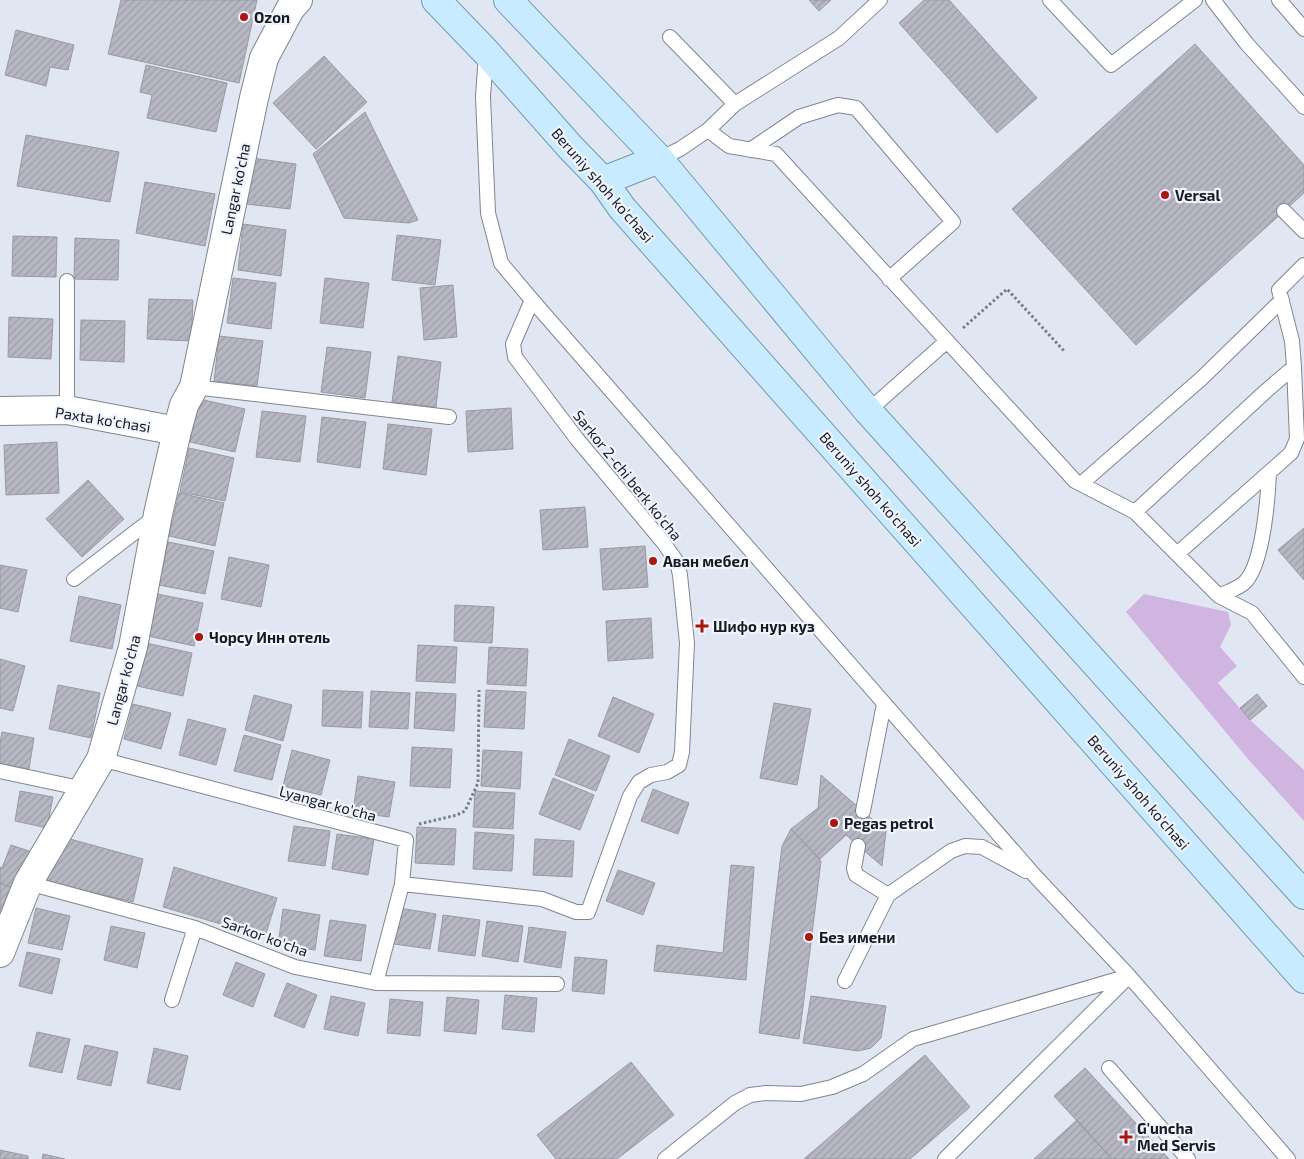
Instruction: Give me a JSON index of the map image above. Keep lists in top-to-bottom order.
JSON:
{
  "streets": {
    "main road": ["Beruniy shoh ko'chasi"],
    "street": ["Langar ko'cha", "Paxta ko‘chasi"],
    "lane": ["Sarkor 2-chi berk ko'cha", "Lyangar ko'cha", "Sarkor ko'cha"]
  },
  "crossings": [
    ["Langar ko'cha", "Paxta ko‘chasi"],
    ["Langar ko'cha", "Lyangar ko'cha"],
    ["Langar ko'cha", "Sarkor ko'cha"]
  ],
  "places": {
    "other": [
      "Ozon",
      "Versal",
      "Аван мебел",
      "Чорсу Инн отель",
      "Pegas petrol",
      "Без имени"
    ],
    "health": ["Шифо нур куз", "G'uncha Med Servis"]
  }
}
